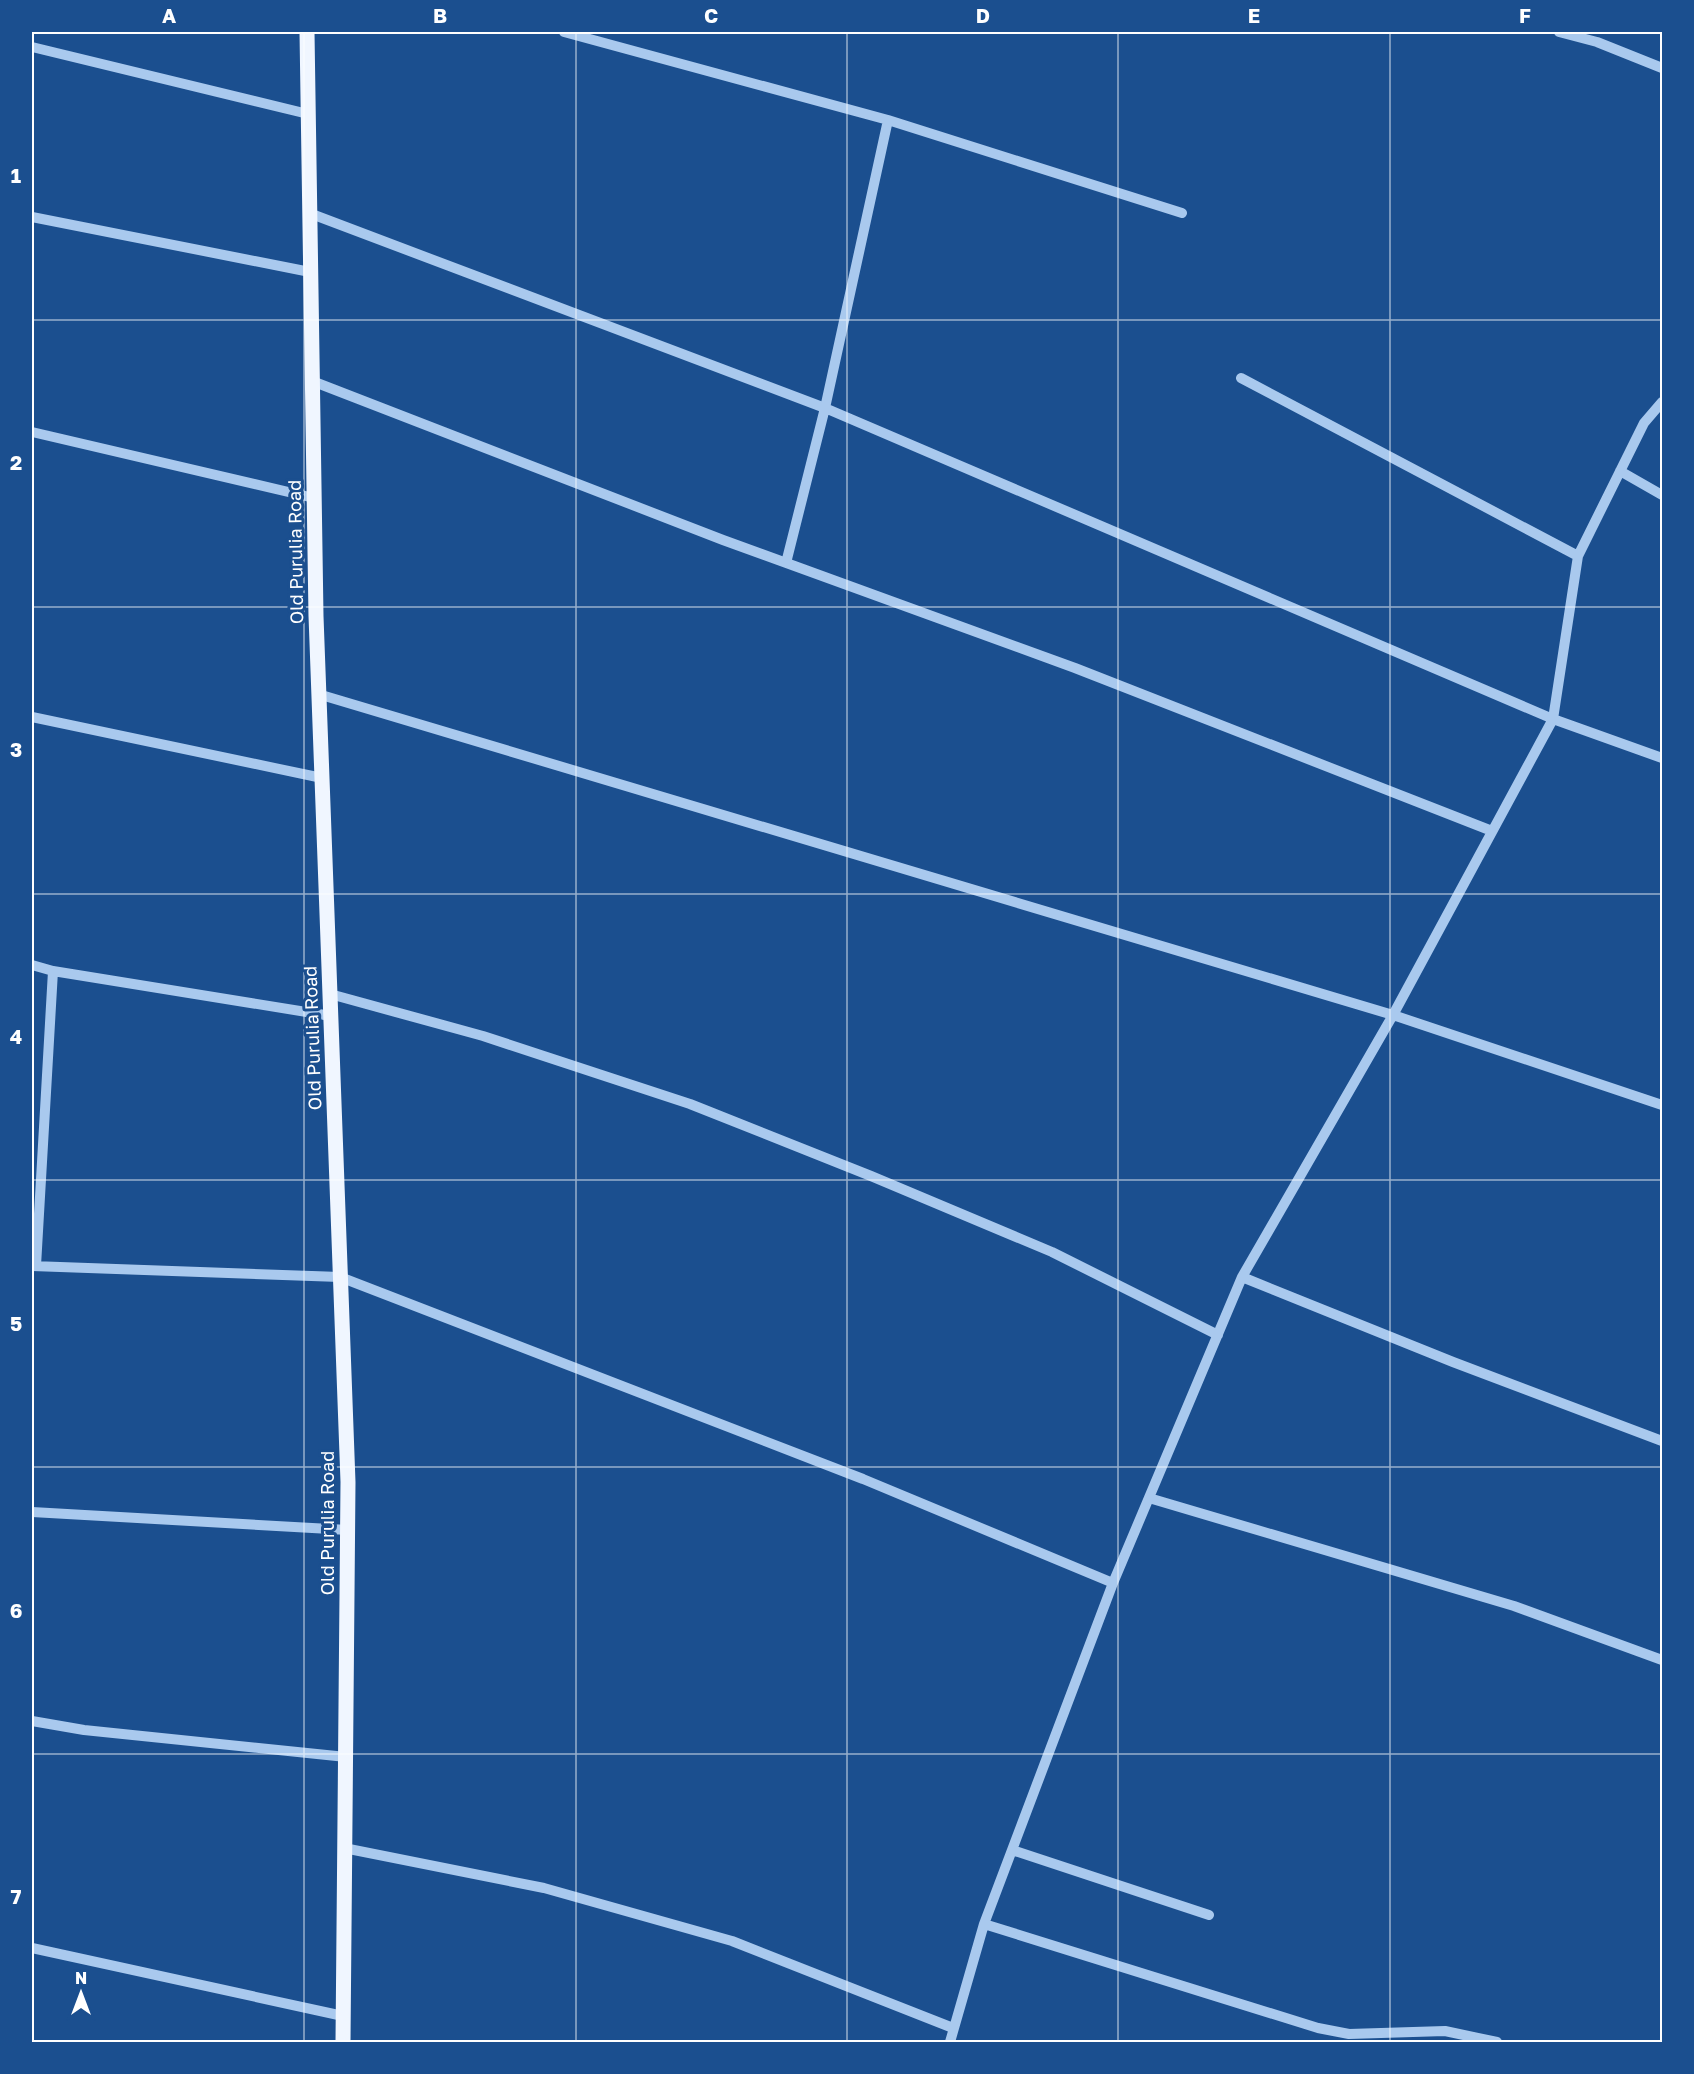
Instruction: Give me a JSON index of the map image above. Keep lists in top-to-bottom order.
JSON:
{
  "streets": {
    "main road": ["Old Purulia Road"]
  },
  "north": "top",
  "grid": {
    "columns": [
      "A",
      "B",
      "C",
      "D",
      "E",
      "F"
    ],
    "rows": [
      "1",
      "2",
      "3",
      "4",
      "5",
      "6",
      "7"
    ]
  }
}
